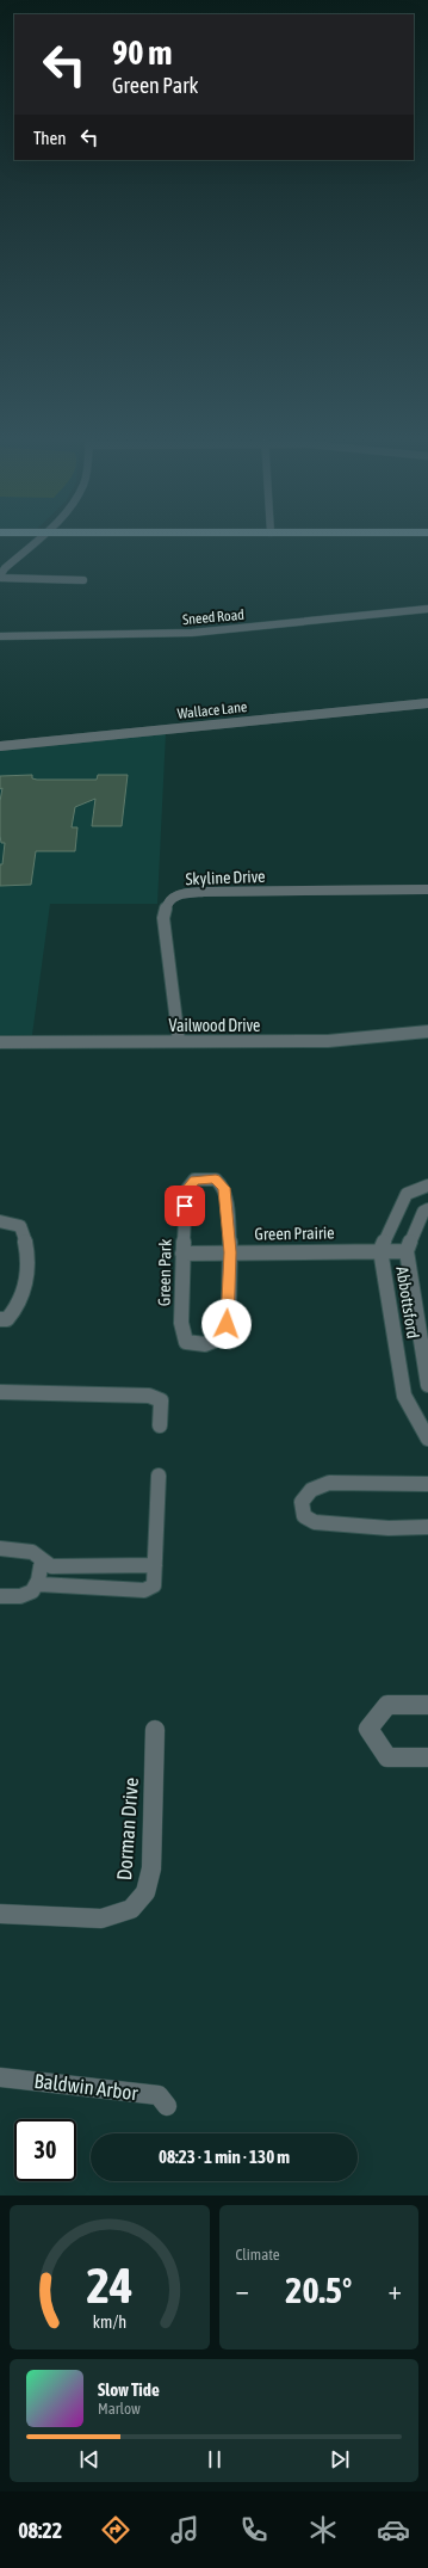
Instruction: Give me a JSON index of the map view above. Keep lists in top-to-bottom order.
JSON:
{
  "streets": {
    "street": [
      "Sneed Road",
      "Wallace Lane",
      "Skyline Drive",
      "Vailwood Drive",
      "Green Prairie",
      "Green Park",
      "Abbottsford",
      "Dorman Drive",
      "Baldwin Arbor"
    ]
  },
  "crossings": [
    ["Skyline Drive", "Vailwood Drive"],
    ["Green Prairie", "Green Park"],
    ["Green Prairie", "Abbottsford"]
  ],
  "page": {
    "turn": ["90 m", "Green Park"],
    "then": "Then",
    "limit": "30",
    "trip": "08:23 · 1 min · 130 m",
    "tile": "Climate",
    "heat": ["−", "20.5°", "+"],
    "song": ["Slow Tide", "Marlow"],
    "tabs": "08:22",
    "gauge": ["24", "km/h"]
  }
}
